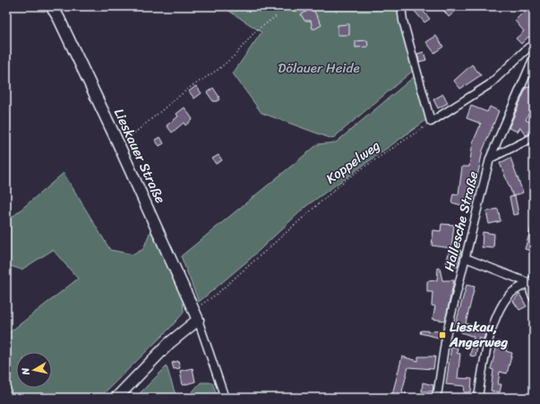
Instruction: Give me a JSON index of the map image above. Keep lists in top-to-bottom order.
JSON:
{
  "streets": {
    "street": ["Lieskauer Straße", "Hallesche Straße"],
    "path": ["Koppelweg"]
  },
  "crossings": [
    ["Lieskauer Straße", "Koppelweg"]
  ],
  "parks": ["Dölauer Heide"],
  "places": {
    "transit": ["Lieskau, Angerweg"]
  },
  "north": "left"
}
